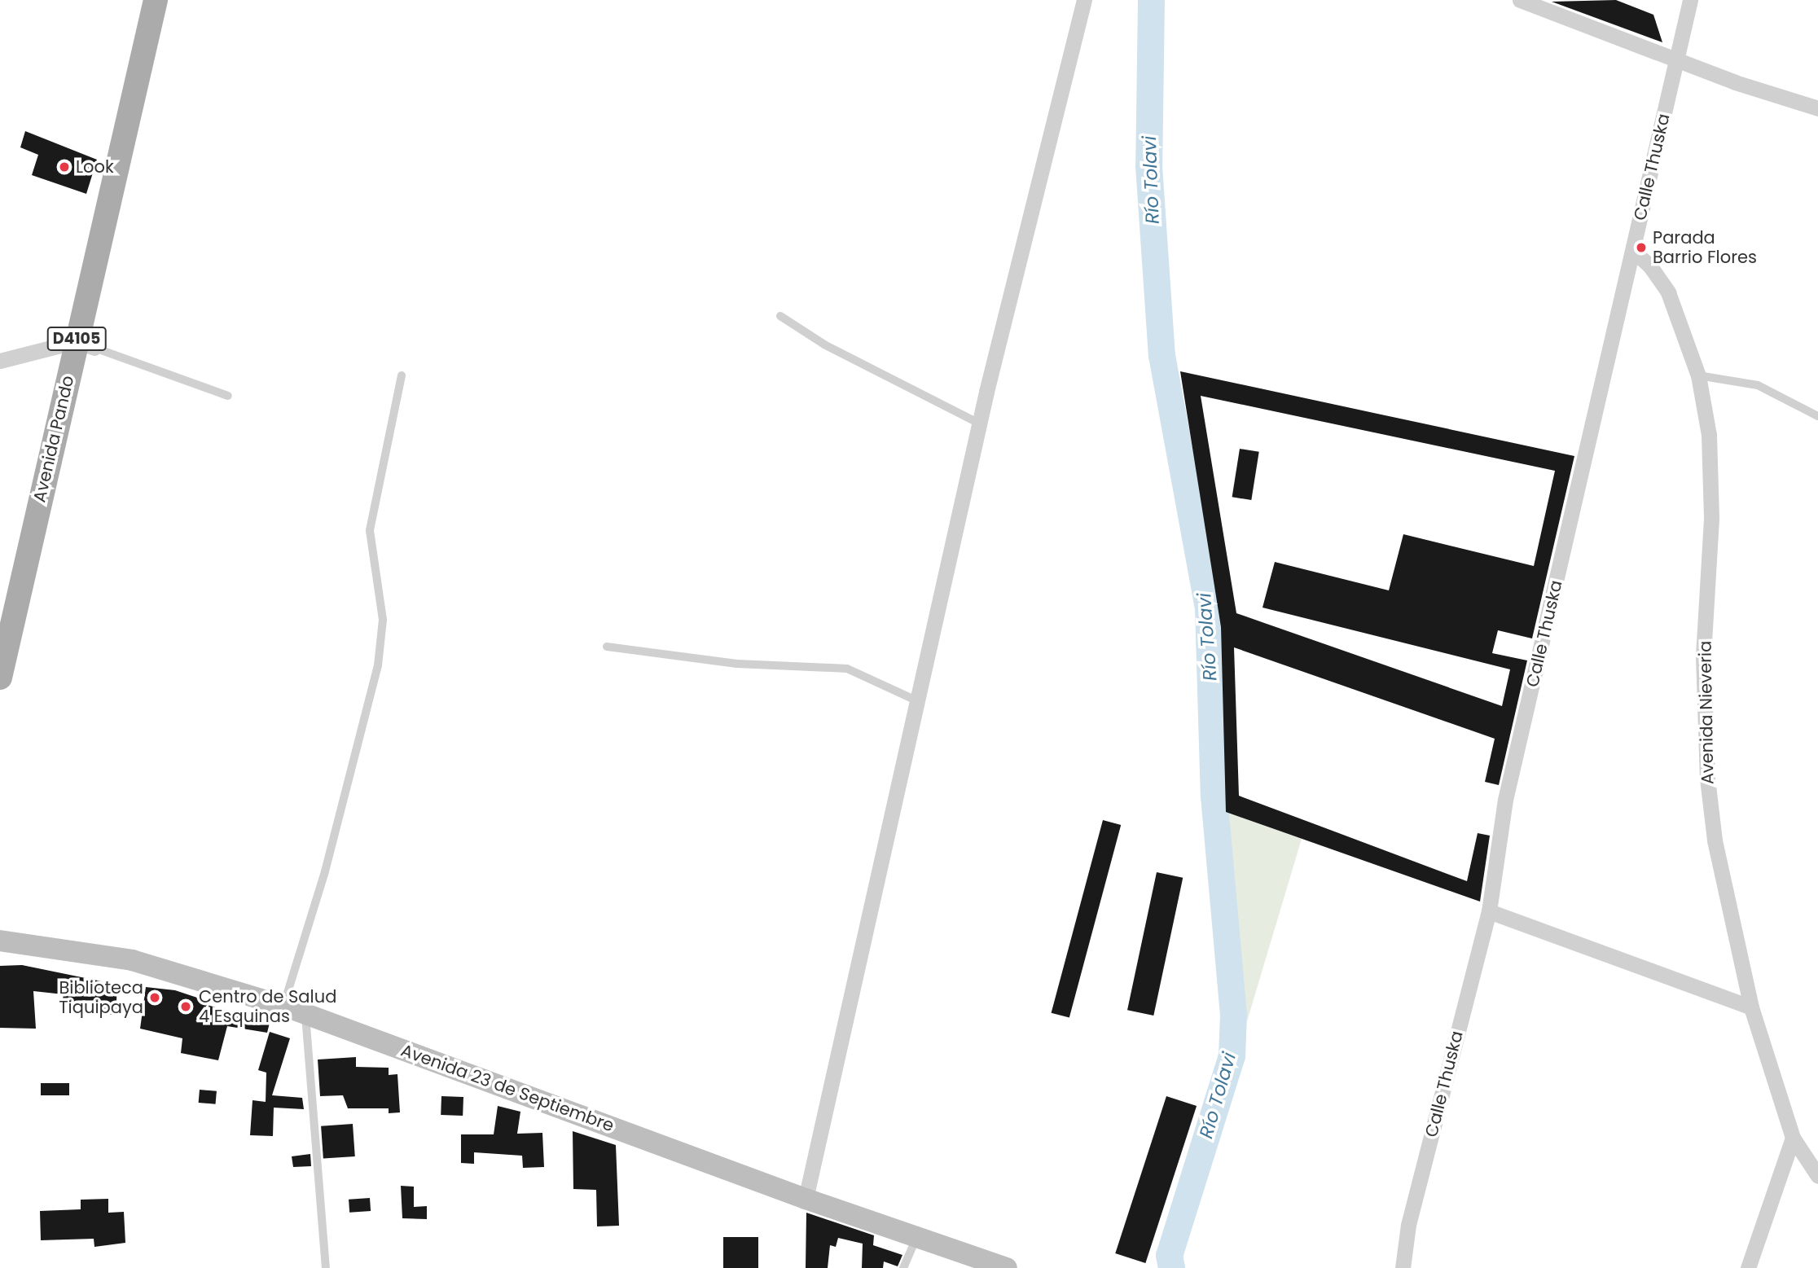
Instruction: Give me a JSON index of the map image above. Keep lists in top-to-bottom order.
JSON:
{
  "streets": {
    "main road": ["D4105", "Avenida Pando", "Avenida 23 de Septiembre"],
    "street": ["Calle Thuska", "Avenida Nieveria"]
  },
  "crossings": [
    ["Calle Thuska", "Avenida Nieveria"]
  ],
  "water": ["Río Tolavi"],
  "places": [
    "Look",
    "Parada Barrio Flores",
    "Biblioteca Tiquipaya",
    "Centro de Salud 4 Esquinas"
  ]
}
